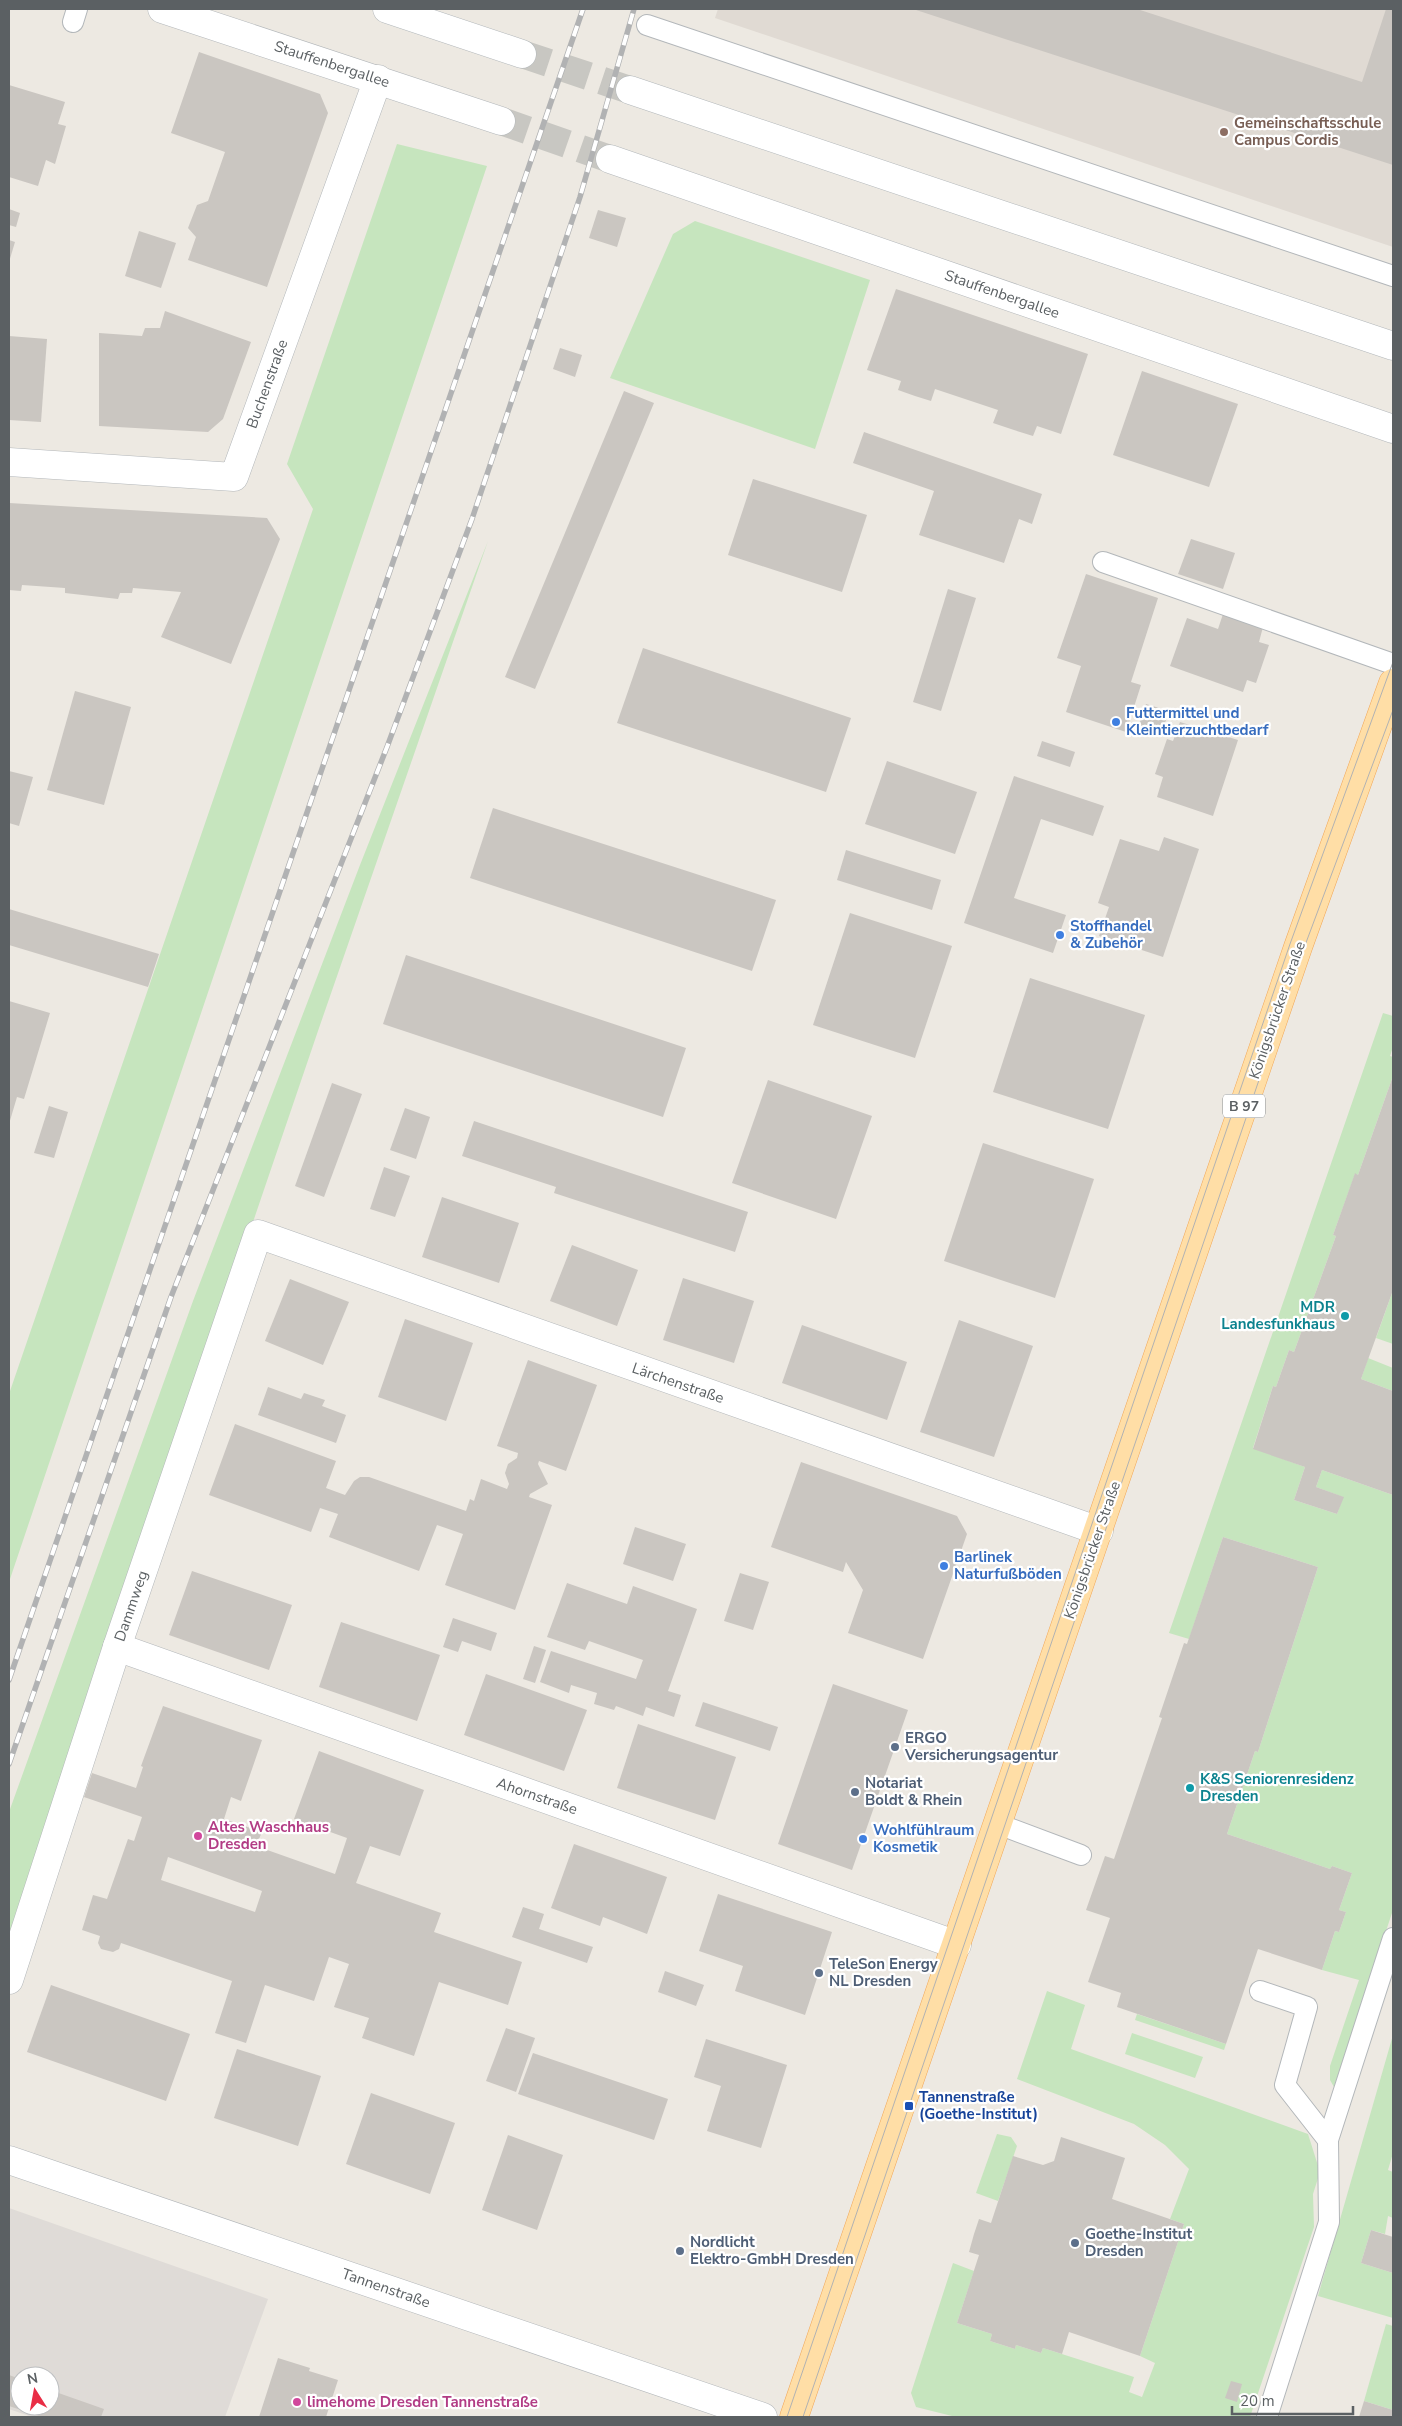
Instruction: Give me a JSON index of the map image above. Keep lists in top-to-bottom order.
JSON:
{
  "streets": {
    "main road": ["Königsbrücker Straße", "B 97"],
    "street": [
      "Stauffenbergallee",
      "Buchenstraße",
      "Lärchenstraße",
      "Dammweg",
      "Ahornstraße",
      "Tannenstraße"
    ]
  },
  "crossings": [
    ["Stauffenbergallee", "Buchenstraße"],
    ["Königsbrücker Straße", "Lärchenstraße"],
    ["Königsbrücker Straße", "Ahornstraße"],
    ["Lärchenstraße", "Dammweg"],
    ["Dammweg", "Ahornstraße"]
  ],
  "places": {
    "other": [
      "Gemeinschaftsschule Campus Cordis",
      "Futtermittel und Kleintierzuchtbedarf",
      "Stoffhandel & Zubehör",
      "MDR Landesfunkhaus",
      "Barlinek Naturfußböden",
      "ERGO Versicherungsagentur",
      "K&S Seniorenresidenz Dresden",
      "Notariat Boldt & Rhein",
      "Altes Waschhaus Dresden",
      "Wohlfühlraum Kosmetik",
      "TeleSon Energy NL Dresden",
      "Goethe-Institut Dresden",
      "Nordlicht Elektro-GmbH Dresden",
      "limehome Dresden Tannenstraße"
    ],
    "transit": ["Tannenstraße (Goethe-Institut)"]
  },
  "scale_bar": "20 m",
  "north": "top"
}
